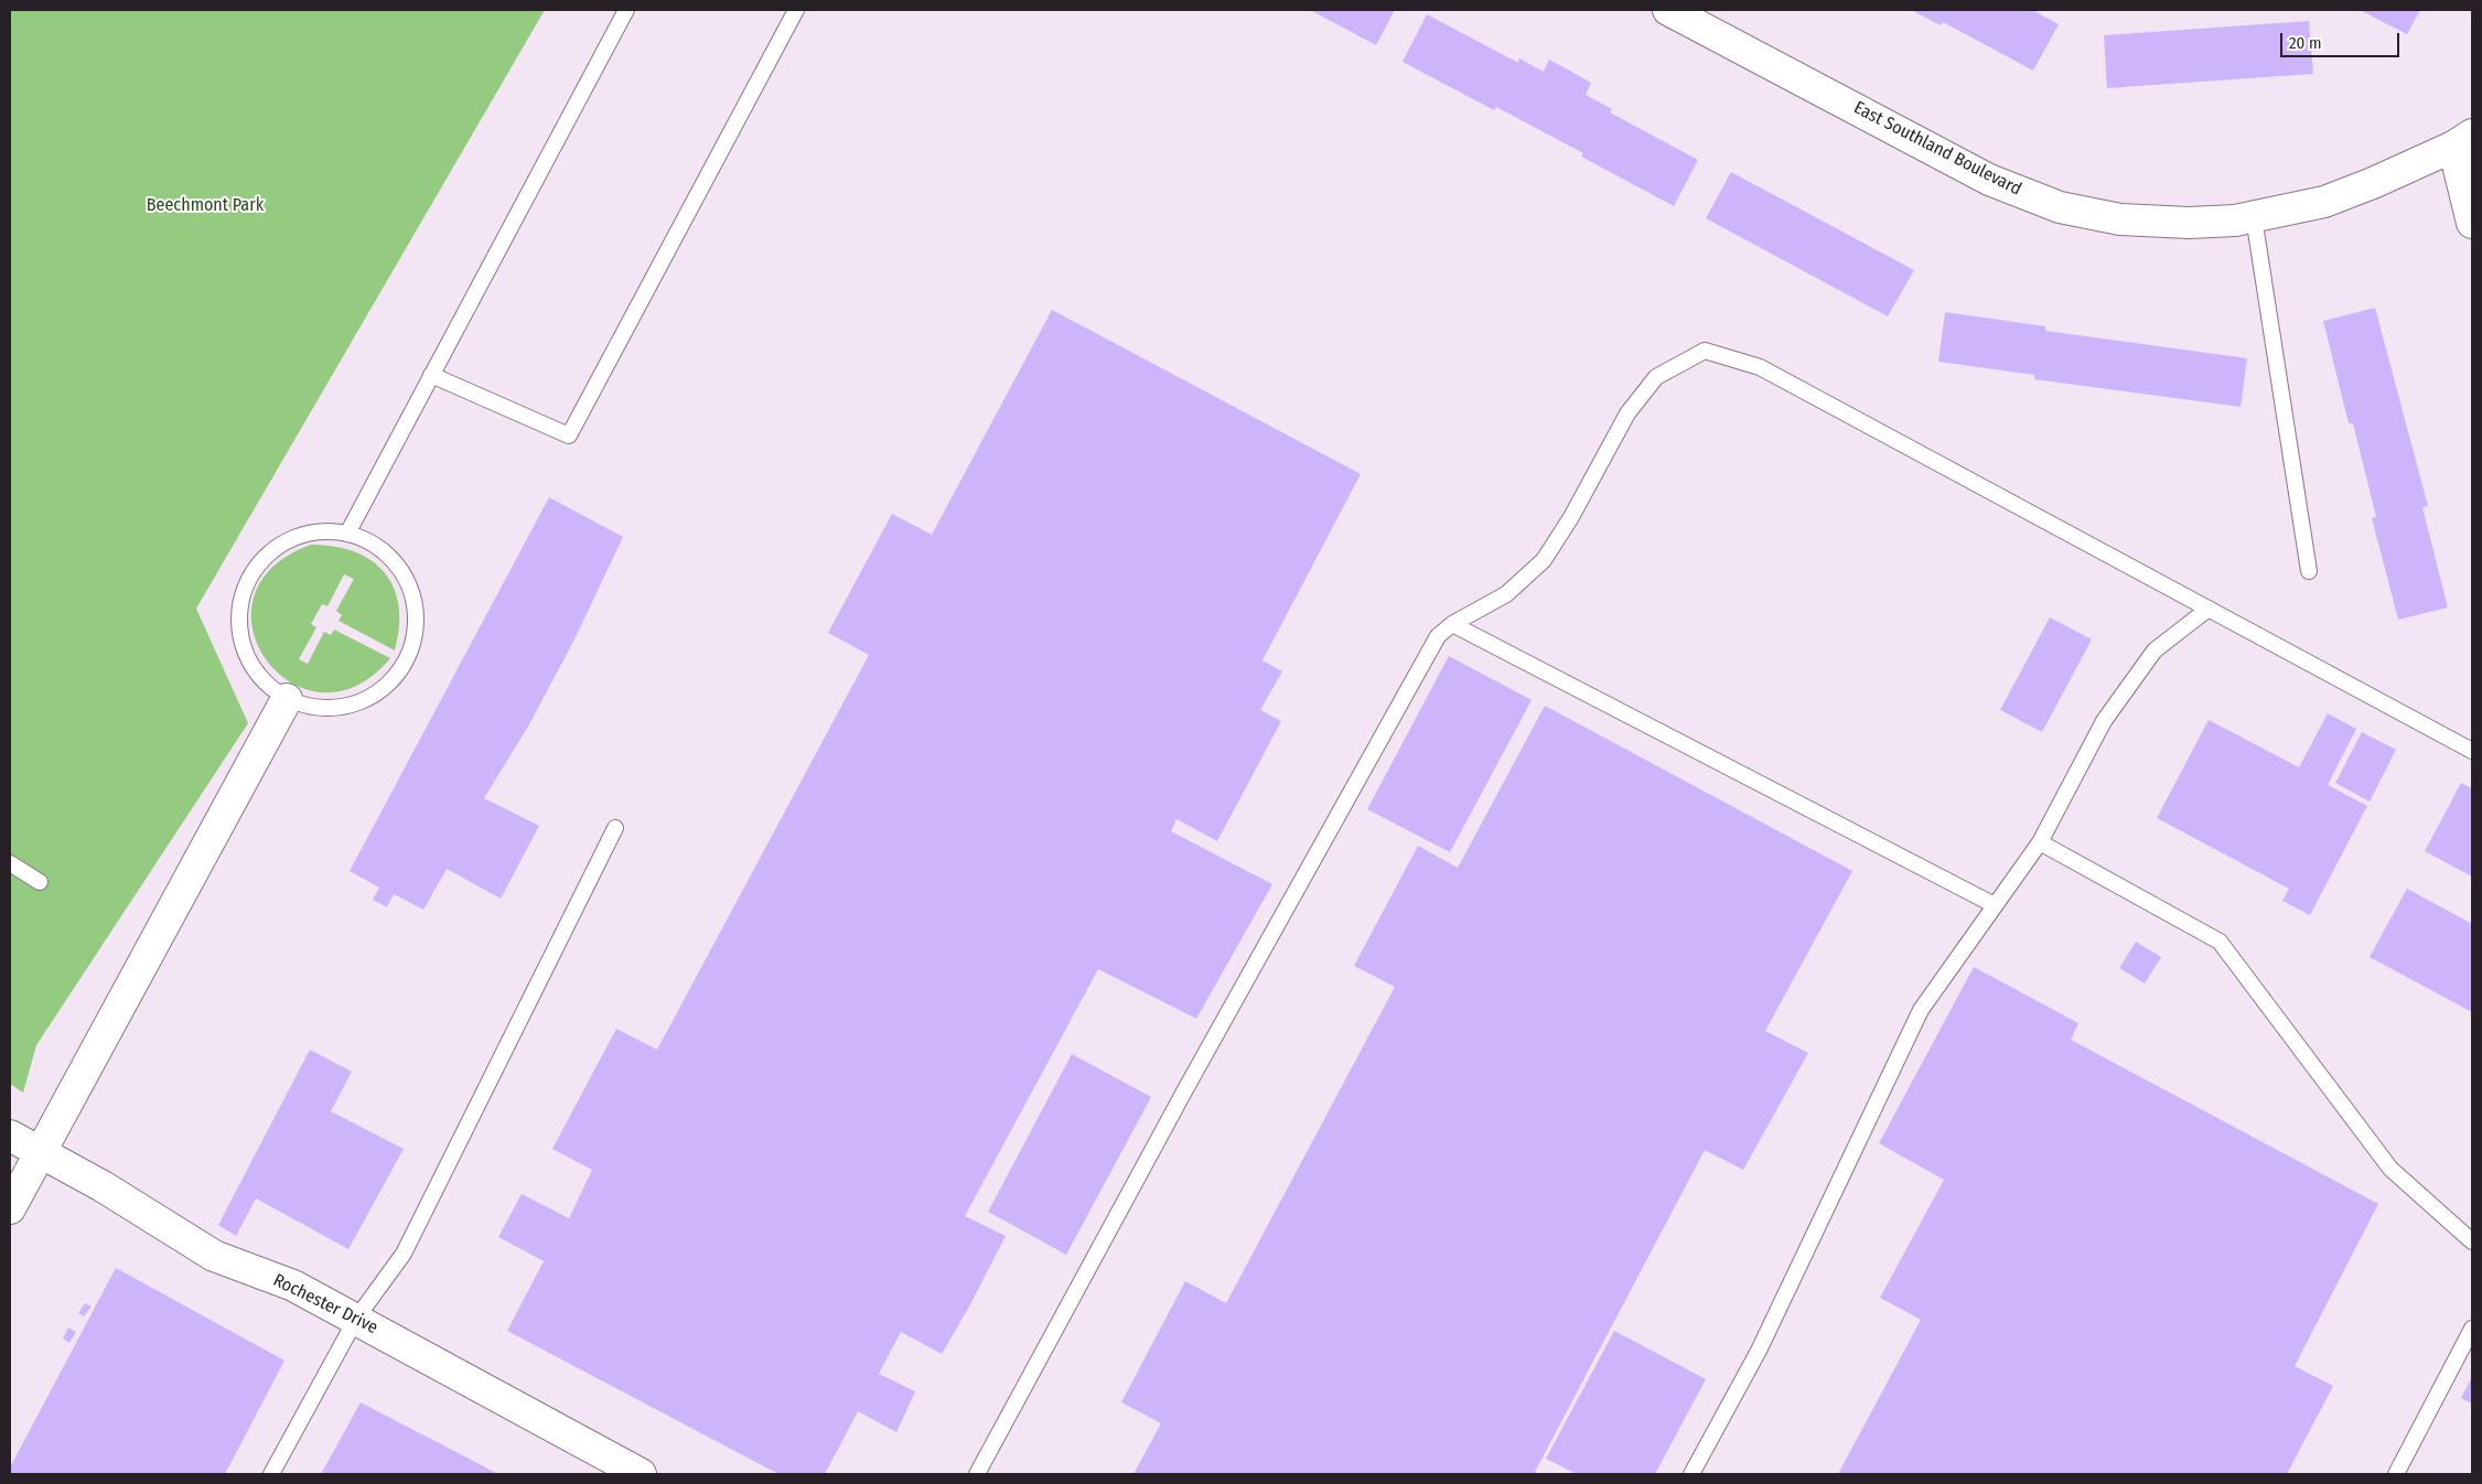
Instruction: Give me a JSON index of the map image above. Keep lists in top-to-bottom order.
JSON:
{
  "streets": {
    "street": ["East Southland Boulevard", "Rochester Drive"]
  },
  "parks": ["Beechmont Park"],
  "scale_bar": "20 m"
}
